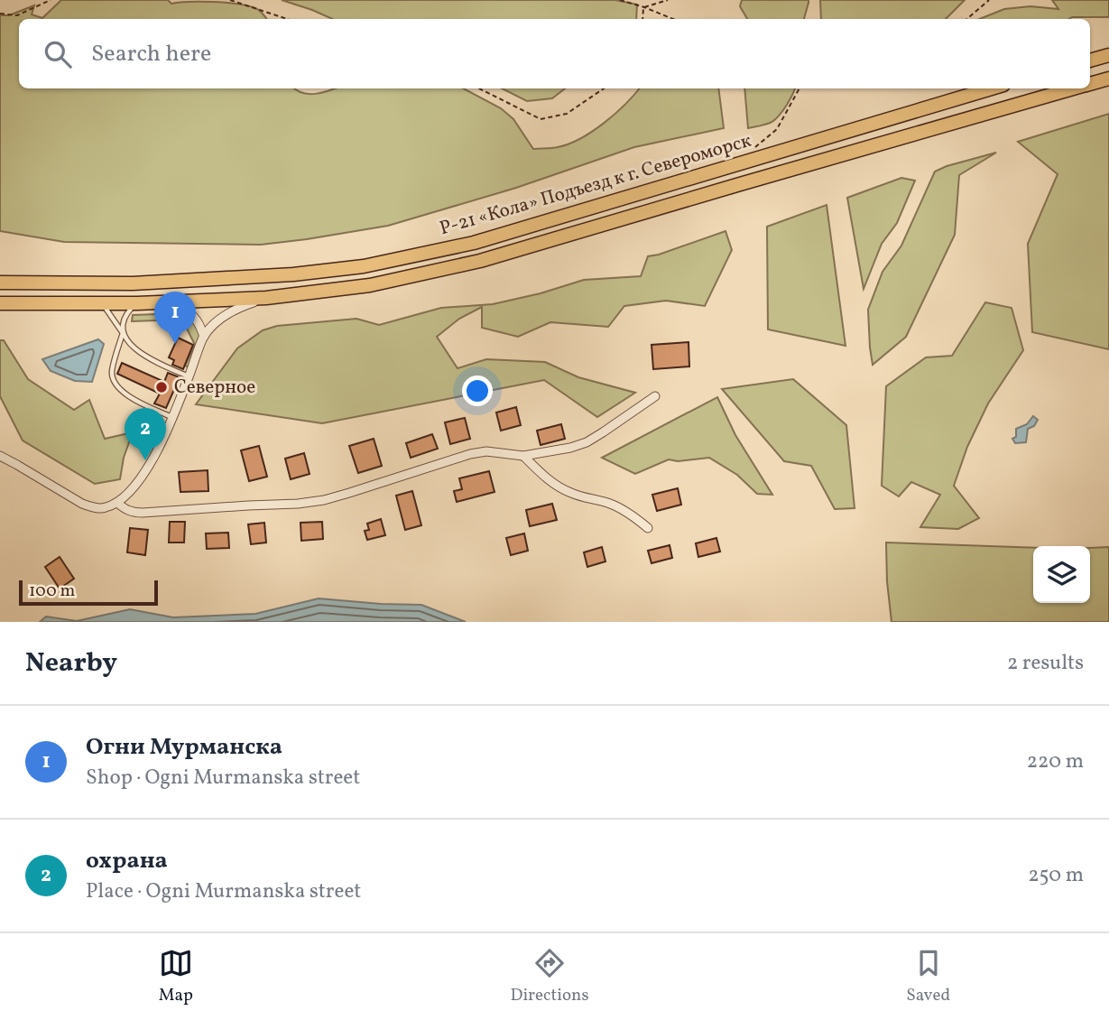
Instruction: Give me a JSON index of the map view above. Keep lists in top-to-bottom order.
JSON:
{
  "streets": {
    "main road": ["Р-21 «Кола» Подъезд к г. Североморск"]
  },
  "places": ["Северное"],
  "scale_bar": "100 m",
  "page": {
    "search": "Search here",
    "pins": ["1", "2"],
    "scale": "100 m",
    "heading": ["Nearby", "2 results"],
    "list": [
      {
        "mark": "1",
        "name": "Огни Мурманска",
        "note": "Shop · Ogni Murmanska street",
        "value": "220 m"
      },
      {
        "mark": "2",
        "name": "охрана",
        "note": "Place · Ogni Murmanska street",
        "value": "250 m"
      }
    ],
    "nav": ["Map", "Directions", "Saved"]
  }
}
